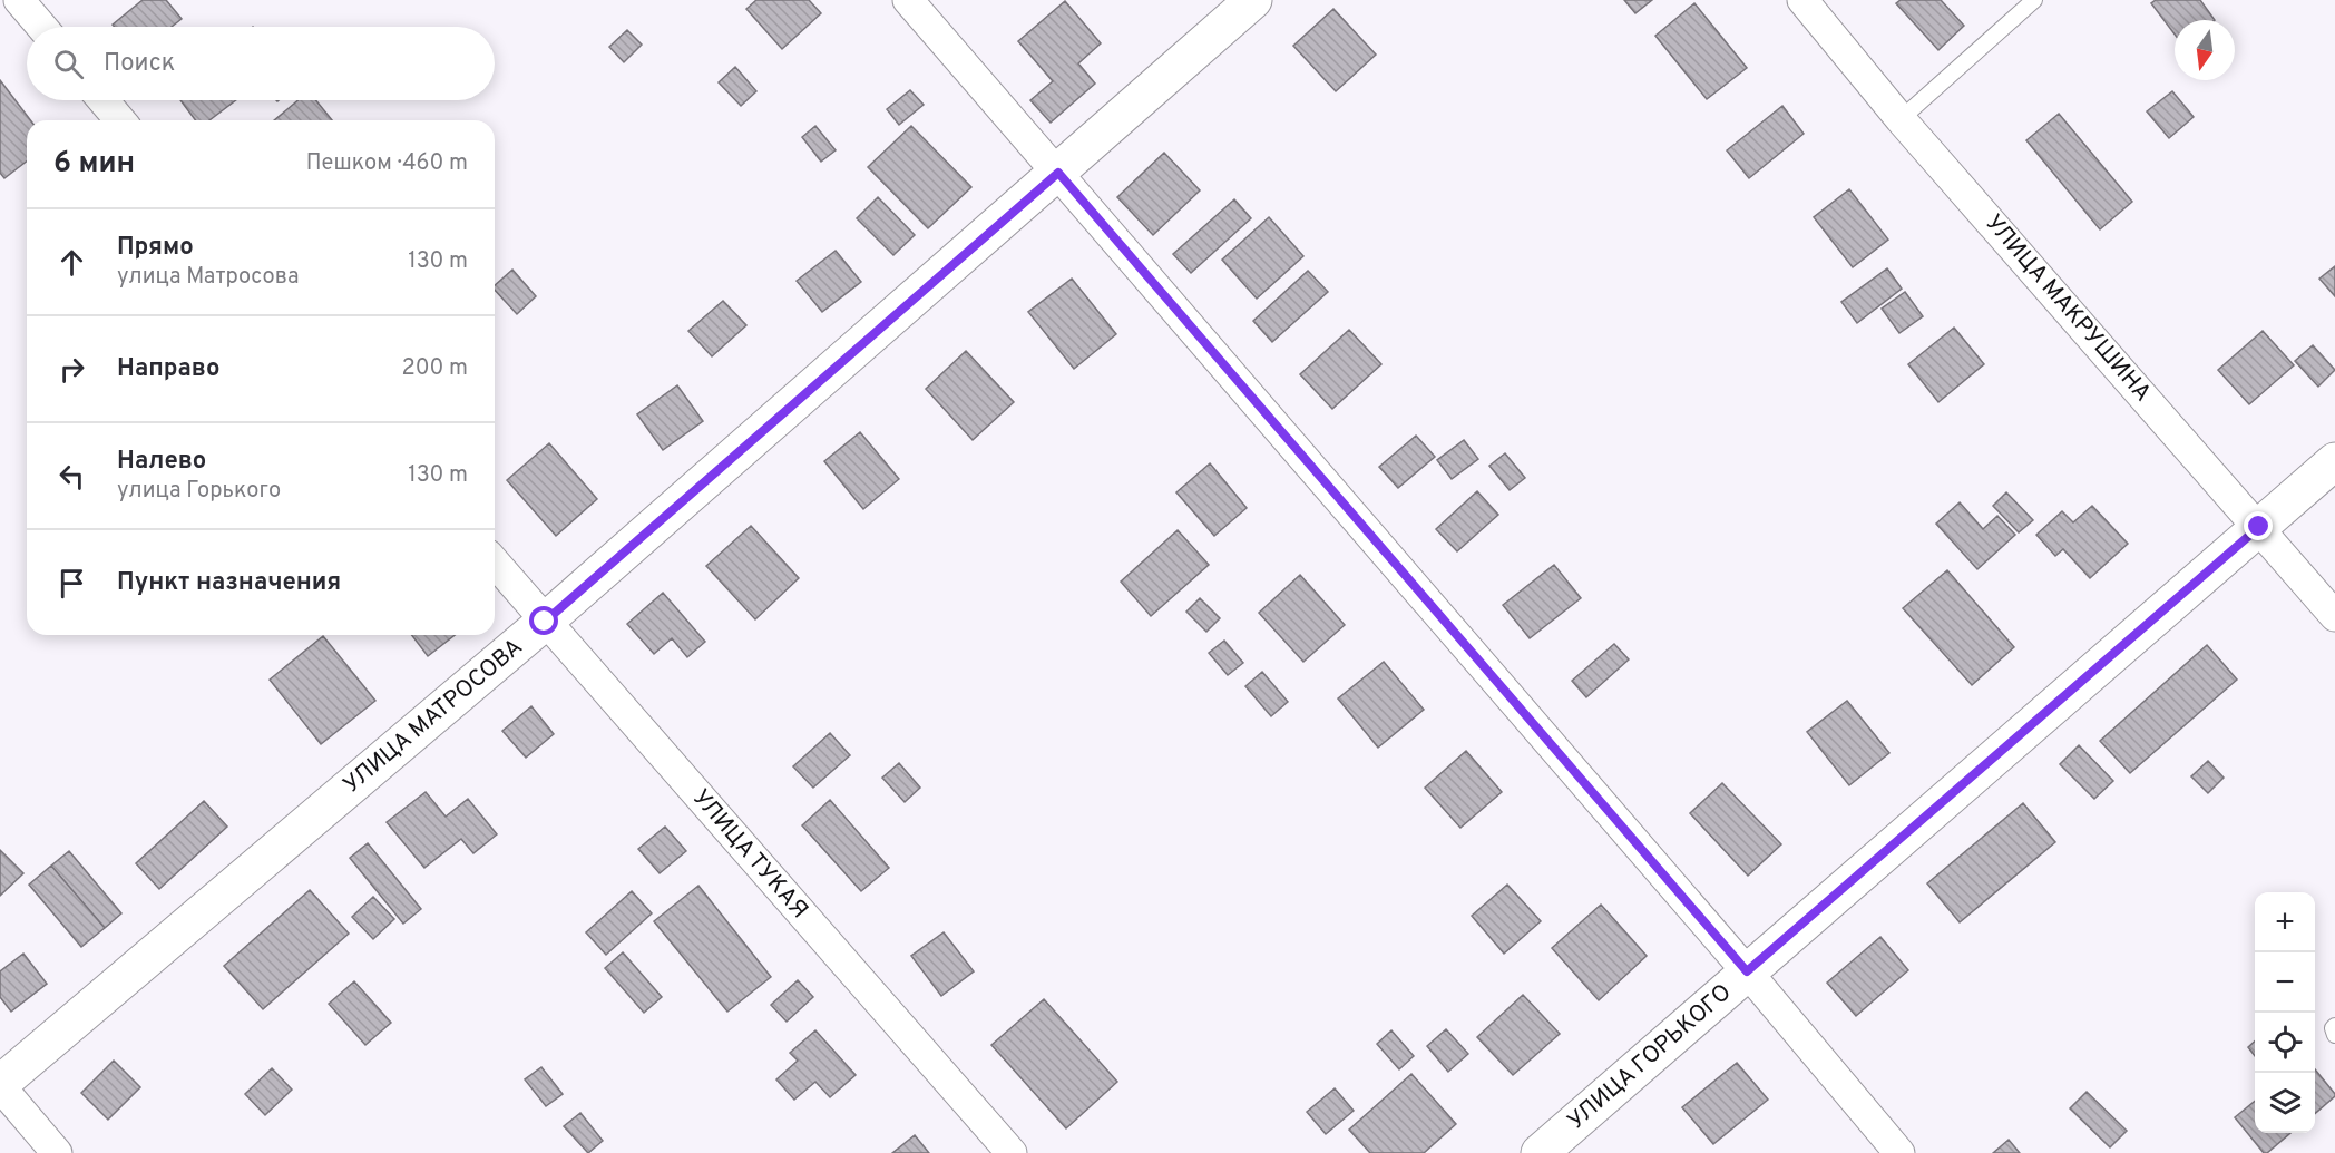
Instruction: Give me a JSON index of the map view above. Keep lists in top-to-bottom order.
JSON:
{
  "streets": {
    "street": [
      "УЛИЦА МАКРУШИНА",
      "УЛИЦА МАТРОСОВА",
      "УЛИЦА ТУКАЯ",
      "УЛИЦА ГОРЬКОГО"
    ]
  },
  "crossings": [
    ["УЛИЦА МАКРУШИНА", "УЛИЦА ГОРЬКОГО"],
    ["УЛИЦА МАТРОСОВА", "УЛИЦА ТУКАЯ"]
  ],
  "north": "bottom",
  "page": {
    "search": "Поиск",
    "heading": ["6 мин", "Пешком · 460 m"],
    "list": [
      ["Прямо", "улица Матросова", "130 m"],
      ["Направо", "200 m"],
      ["Налево", "улица Горького", "130 m"],
      "Пункт назначения"
    ],
    "map_buttons": ["+", "−"]
  }
}
